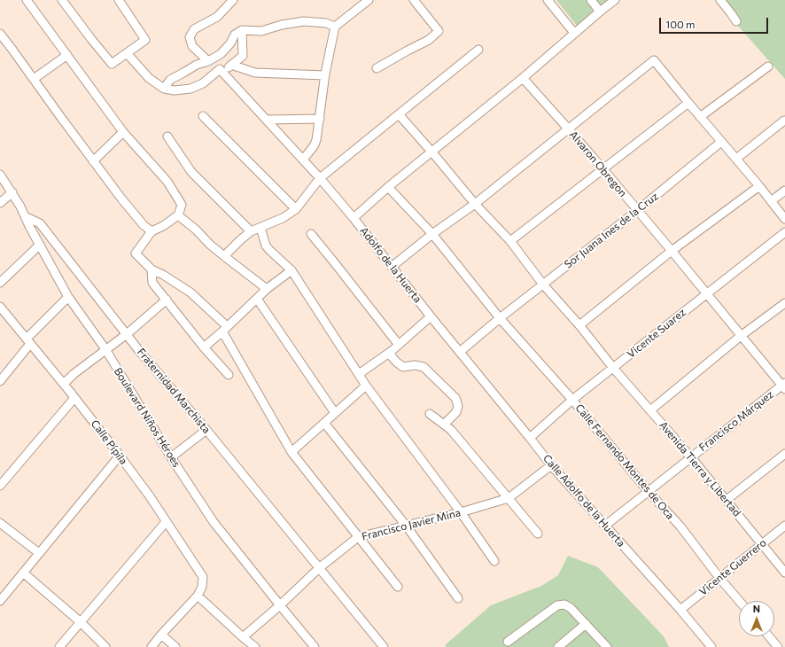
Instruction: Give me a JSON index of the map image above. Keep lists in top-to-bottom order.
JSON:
{
  "streets": {
    "street": [
      "Alvaron Obregon",
      "Sor Juana Ines de la Cruz",
      "Adolfo de la Huerta",
      "Vicente Suarez",
      "Fraternidad Marchista",
      "Boulevard Niños Héroes",
      "Francisco Márquez",
      "Calle Pípila",
      "Calle Fernando Montes de Oca",
      "Avenida Tierra y Libertad",
      "Calle Adolfo de la Huerta",
      "Francisco Javier Mina",
      "Vicente Guerrero"
    ]
  },
  "crossings": [
    ["Alvaron Obregon", "Sor Juana Ines de la Cruz"],
    ["Alvaron Obregon", "Vicente Suarez"],
    ["Alvaron Obregon", "Francisco Márquez"],
    ["Sor Juana Ines de la Cruz", "Adolfo de la Huerta"],
    ["Sor Juana Ines de la Cruz", "Calle Fernando Montes de Oca"],
    ["Sor Juana Ines de la Cruz", "Calle Adolfo de la Huerta"],
    ["Adolfo de la Huerta", "Calle Adolfo de la Huerta"],
    ["Vicente Suarez", "Calle Fernando Montes de Oca"],
    ["Vicente Suarez", "Avenida Tierra y Libertad"],
    ["Vicente Suarez", "Calle Adolfo de la Huerta"],
    ["Fraternidad Marchista", "Boulevard Niños Héroes"],
    ["Fraternidad Marchista", "Francisco Javier Mina"],
    ["Boulevard Niños Héroes", "Francisco Javier Mina"],
    ["Francisco Márquez", "Calle Fernando Montes de Oca"],
    ["Francisco Márquez", "Avenida Tierra y Libertad"],
    ["Francisco Márquez", "Calle Adolfo de la Huerta"],
    ["Calle Fernando Montes de Oca", "Vicente Guerrero"],
    ["Avenida Tierra y Libertad", "Vicente Guerrero"],
    ["Calle Adolfo de la Huerta", "Vicente Guerrero"]
  ],
  "scale_bar": "100 m",
  "north": "top"
}
